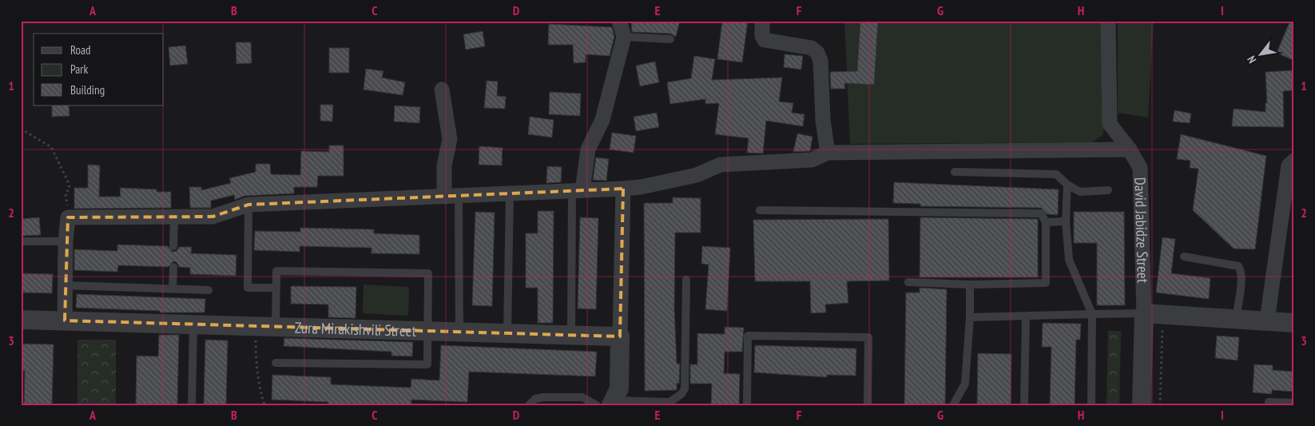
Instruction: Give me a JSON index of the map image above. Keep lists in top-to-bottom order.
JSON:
{
  "streets": {
    "street": ["David Jabidze Street", "Zura Mirakishvili Street"]
  },
  "legend": ["Road", "Park", "Building"],
  "north": "bottom left",
  "grid": {
    "columns": [
      "A",
      "B",
      "C",
      "D",
      "E",
      "F",
      "G",
      "H",
      "I"
    ],
    "rows": ["1", "2", "3"]
  }
}
